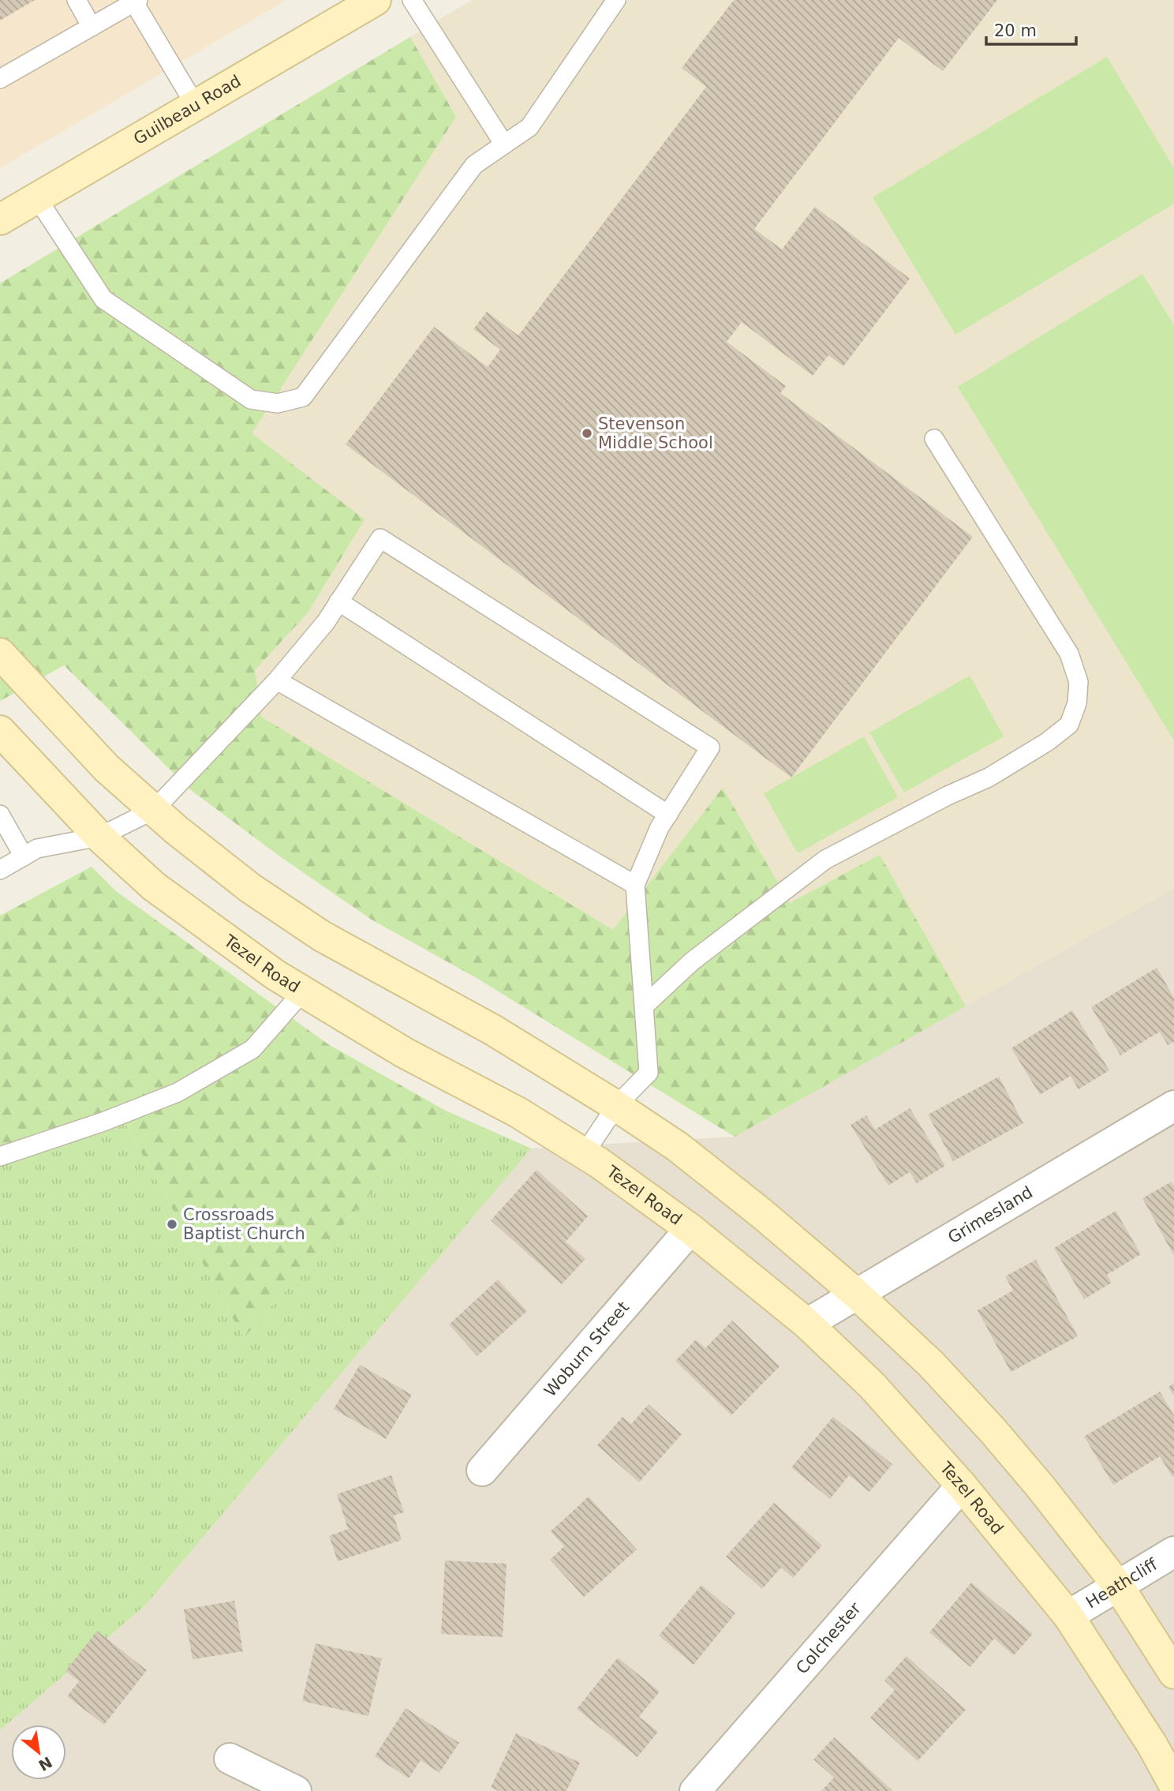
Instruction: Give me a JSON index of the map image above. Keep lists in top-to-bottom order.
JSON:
{
  "streets": {
    "main road": ["Guilbeau Road", "Tezel Road"],
    "street": [
      "Grimesland",
      "Woburn Street",
      "Heathcliff",
      "Colchester"
    ]
  },
  "crossings": [
    ["Tezel Road", "Grimesland"],
    ["Tezel Road", "Woburn Street"],
    ["Tezel Road", "Heathcliff"],
    ["Tezel Road", "Colchester"]
  ],
  "places": ["Stevenson Middle School", "Crossroads Baptist Church"],
  "scale_bar": "20 m",
  "north": "bottom right"
}
